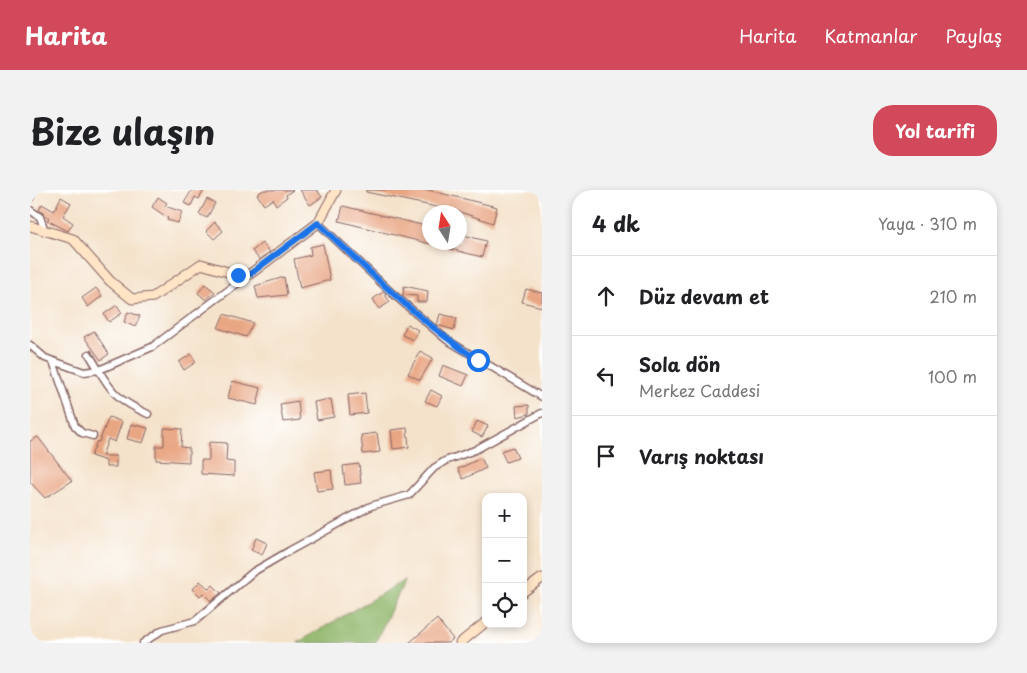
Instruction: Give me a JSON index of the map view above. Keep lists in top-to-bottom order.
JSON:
{
  "north": "top",
  "page": {
    "header": "Harita",
    "nav": ["Harita", "Katmanlar", "Paylaş"],
    "title": "Bize ulaşın",
    "buttons": "Yol tarifi",
    "heading": ["4 dk", "Yaya · 310 m"],
    "list": [
      ["Düz devam et", "210 m"],
      ["Sola dön", "Merkez Caddesi", "100 m"],
      "Varış noktası"
    ],
    "map_buttons": ["+", "−"]
  }
}
